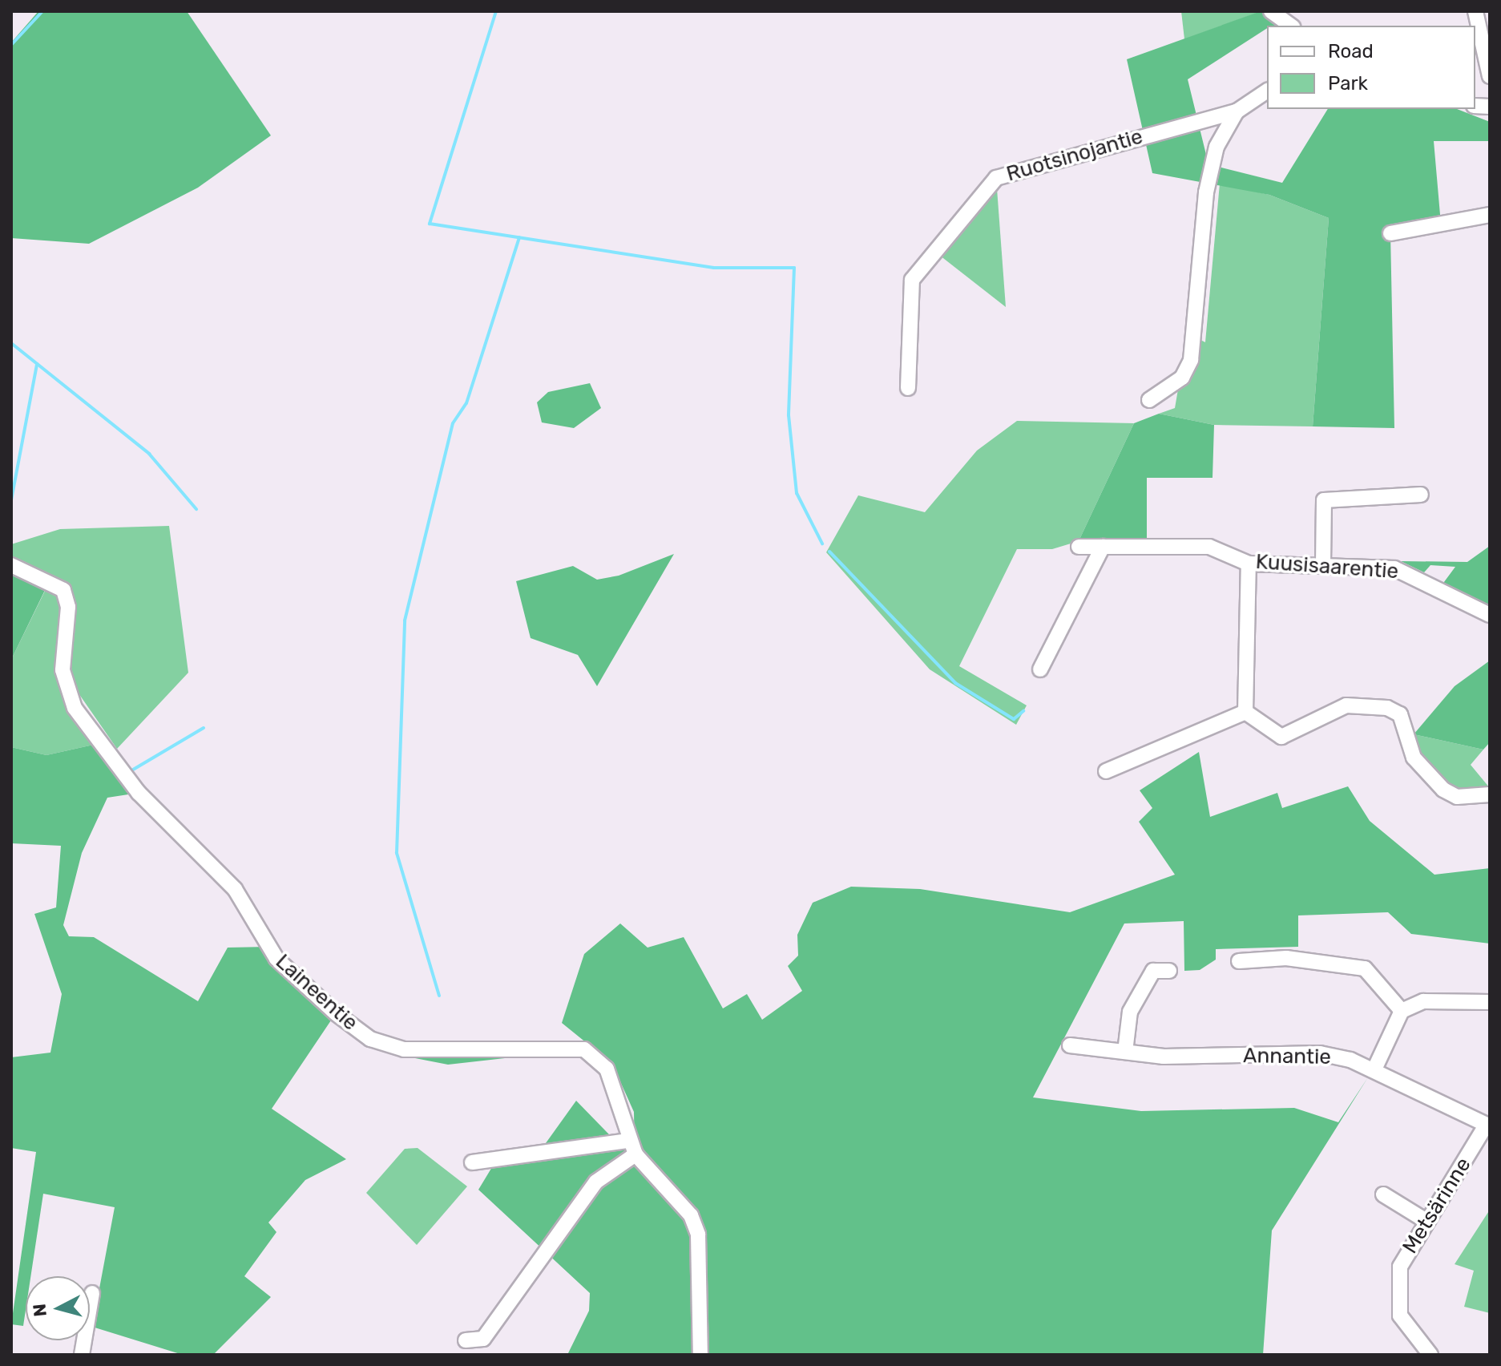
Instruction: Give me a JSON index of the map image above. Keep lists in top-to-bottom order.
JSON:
{
  "streets": {
    "street": [
      "Ruotsinojantie",
      "Kuusisaarentie",
      "Laineentie",
      "Annantie",
      "Metsärinne"
    ]
  },
  "crossings": [
    ["Annantie", "Metsärinne"]
  ],
  "legend": ["Road", "Park"],
  "north": "left"
}
